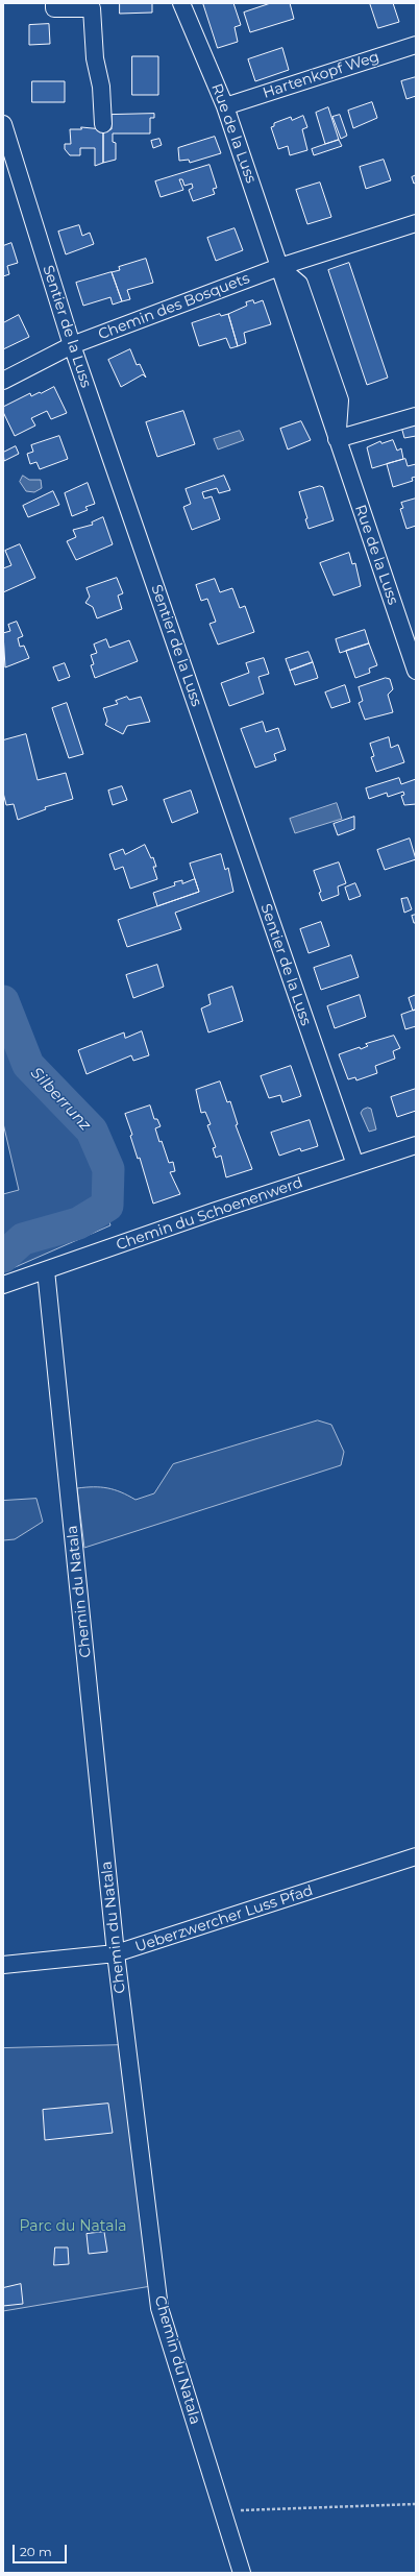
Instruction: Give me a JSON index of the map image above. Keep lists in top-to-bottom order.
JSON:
{
  "streets": {
    "street": [
      "Hartenkopf Weg",
      "Rue de la Luss",
      "Chemin des Bosquets",
      "Sentier de la Luss",
      "Chemin du Schoenenwerd",
      "Chemin du Natala",
      "Ueberzwercher Luss Pfad"
    ]
  },
  "crossings": [
    ["Hartenkopf Weg", "Rue de la Luss"],
    ["Rue de la Luss", "Chemin des Bosquets"],
    ["Chemin des Bosquets", "Sentier de la Luss"],
    ["Sentier de la Luss", "Chemin du Schoenenwerd"],
    ["Chemin du Schoenenwerd", "Chemin du Natala"],
    ["Chemin du Natala", "Ueberzwercher Luss Pfad"]
  ],
  "water": ["Silberrunz"],
  "parks": ["Parc du Natala"],
  "scale_bar": "20 m"
}
